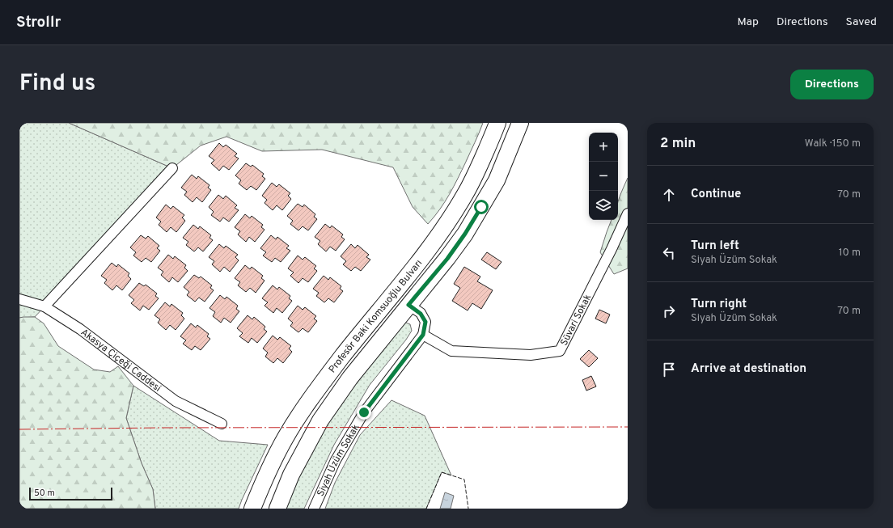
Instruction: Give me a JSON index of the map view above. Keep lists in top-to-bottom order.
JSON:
{
  "streets": {
    "main road": ["Profesör Baki Komsuoğlu Bulvarı"],
    "street": ["Süvari Sokak", "Akasya Çiçeği Caddesi", "Siyah Üzüm Sokak"]
  },
  "crossings": [
    ["Süvari Sokak", "Siyah Üzüm Sokak"]
  ],
  "scale_bar": "50 m",
  "page": {
    "header": "Strollr",
    "nav": ["Map", "Directions", "Saved"],
    "title": "Find us",
    "buttons": "Directions",
    "heading": ["2 min", "Walk · 150 m"],
    "map_buttons": ["+", "−"],
    "list": [
      ["Continue", "70 m"],
      ["Turn left", "Siyah Üzüm Sokak", "10 m"],
      ["Turn right", "Siyah Üzüm Sokak", "70 m"],
      "Arrive at destination"
    ],
    "scale": "50 m"
  }
}
